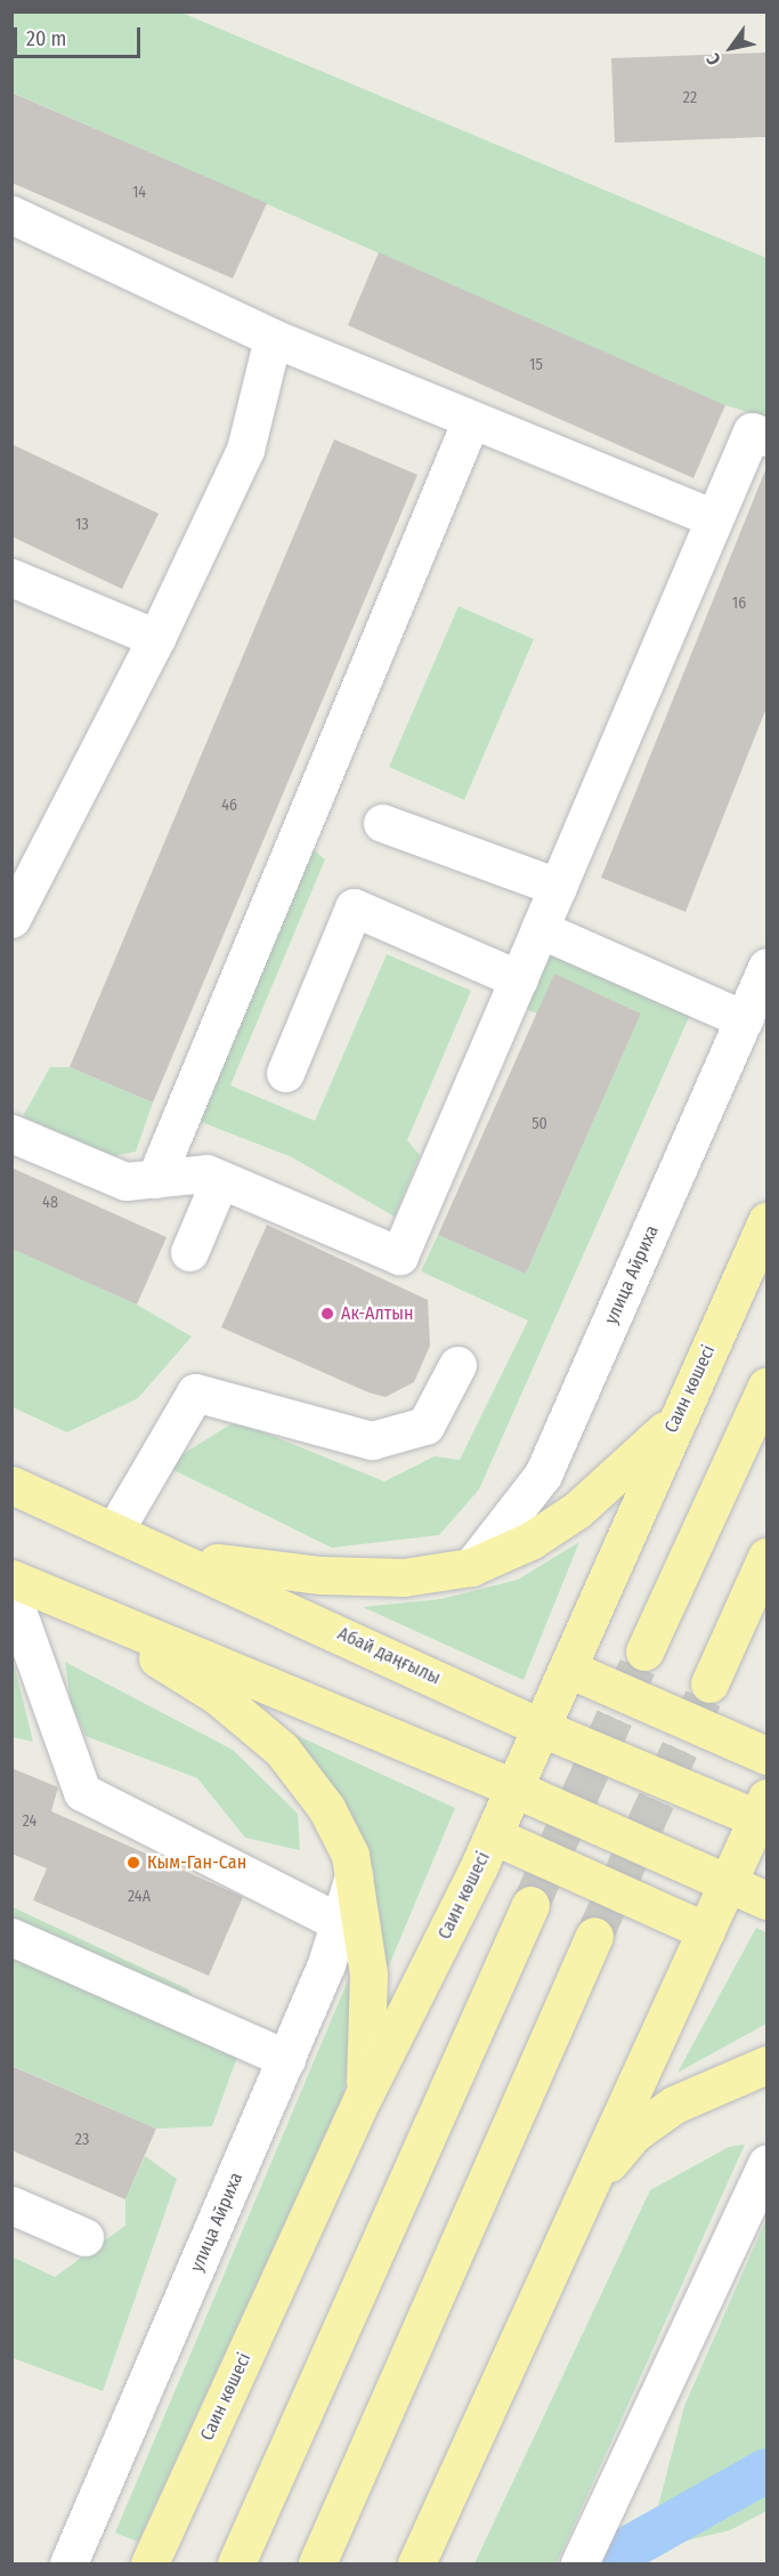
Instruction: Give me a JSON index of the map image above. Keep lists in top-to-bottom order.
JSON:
{
  "streets": {
    "main road": ["Саин көшесі", "Абай даңғылы"],
    "street": ["улица Айриха"]
  },
  "crossings": [
    ["Саин көшесі", "Абай даңғылы"]
  ],
  "places": ["Ак-Алтын", "Кым-Ган-Сан"],
  "house_numbers": [
    "22",
    "14",
    "15",
    "13",
    "16",
    "46",
    "50",
    "48",
    "24",
    "24А",
    "23"
  ],
  "scale_bar": "20 m",
  "north": "bottom left"
}
